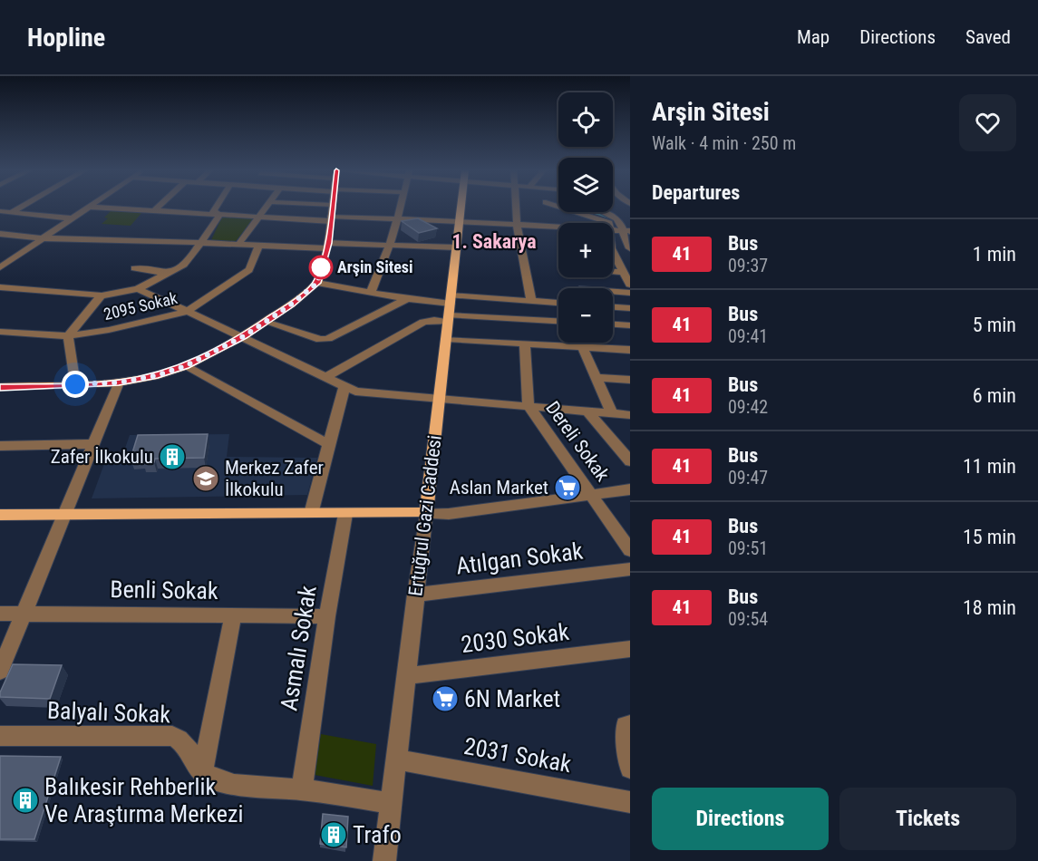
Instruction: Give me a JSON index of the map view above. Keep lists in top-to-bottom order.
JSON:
{
  "streets": {
    "main road": ["Ertuğrul Gazi Caddesi"],
    "street": [
      "2095 Sokak",
      "Dereli Sokak",
      "Atılgan Sokak",
      "Benli Sokak",
      "2030 Sokak",
      "Asmalı Sokak",
      "Balyalı Sokak",
      "2031 Sokak"
    ]
  },
  "crossings": [
    ["Ertuğrul Gazi Caddesi", "Atılgan Sokak"],
    ["Ertuğrul Gazi Caddesi", "2030 Sokak"],
    ["Ertuğrul Gazi Caddesi", "2031 Sokak"],
    ["Benli Sokak", "Asmalı Sokak"]
  ],
  "districts": ["1. Sakarya"],
  "places": {
    "other": ["Arşin Sitesi"],
    "building": ["Zafer İlkokulu", "Balıkesir Rehberlik Ve Araştırma Merkezi", "Trafo"],
    "school or university": ["Merkez Zafer İlkokulu"],
    "supermarket": ["Aslan Market", "6N Market"]
  },
  "lines": ["bus line 41"],
  "page": {
    "header": "Hopline",
    "nav": ["Map", "Directions", "Saved"],
    "heading": [
      ["Arşin Sitesi", "Walk · 4 min · 250 m"],
      "Departures"
    ],
    "map_buttons": ["+", "−"],
    "list": [
      {
        "mark": "41",
        "name": "Bus",
        "note": "09:37",
        "value": "1 min"
      },
      {
        "mark": "41",
        "name": "Bus",
        "note": "09:41",
        "value": "5 min"
      },
      {
        "mark": "41",
        "name": "Bus",
        "note": "09:42",
        "value": "6 min"
      },
      {
        "mark": "41",
        "name": "Bus",
        "note": "09:47",
        "value": "11 min"
      },
      {
        "mark": "41",
        "name": "Bus",
        "note": "09:51",
        "value": "15 min"
      },
      {
        "mark": "41",
        "name": "Bus",
        "note": "09:54",
        "value": "18 min"
      }
    ],
    "buttons": ["Directions", "Tickets"]
  }
}
